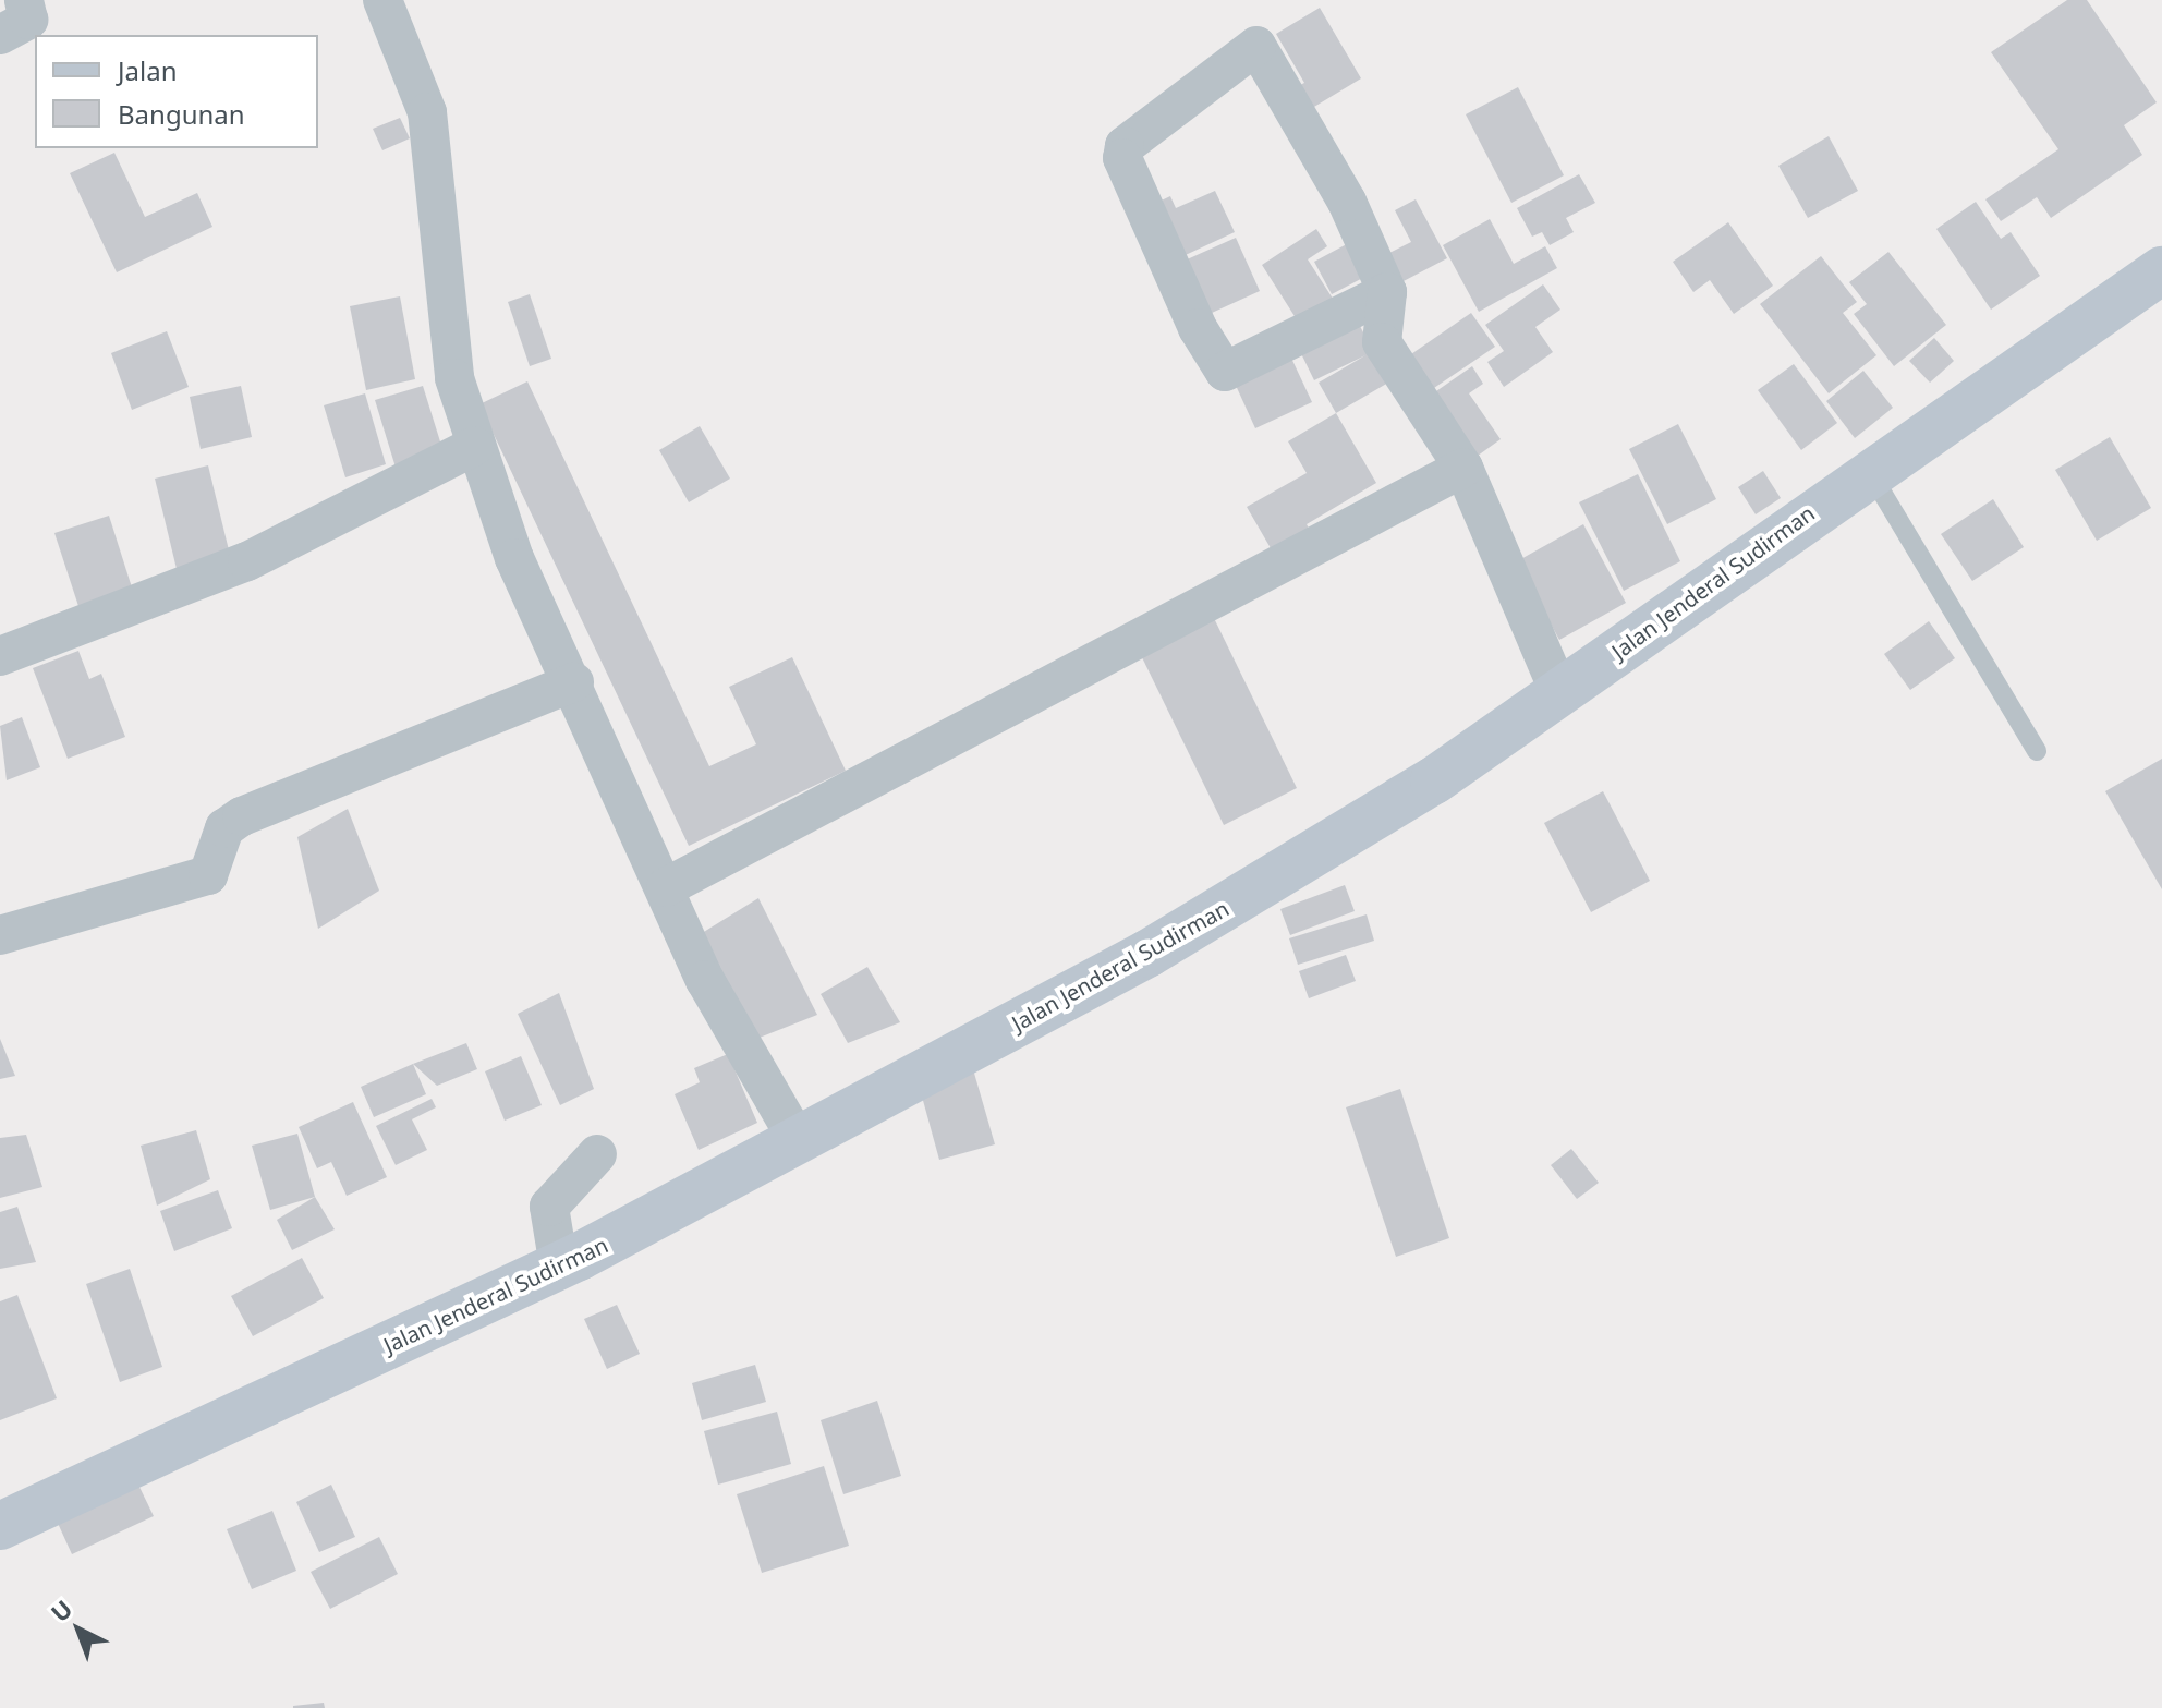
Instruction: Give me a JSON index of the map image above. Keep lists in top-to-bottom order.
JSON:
{
  "streets": {
    "main road": ["Jalan Jenderal Sudirman"]
  },
  "legend": ["Jalan", "Bangunan"],
  "north": "top left"
}
